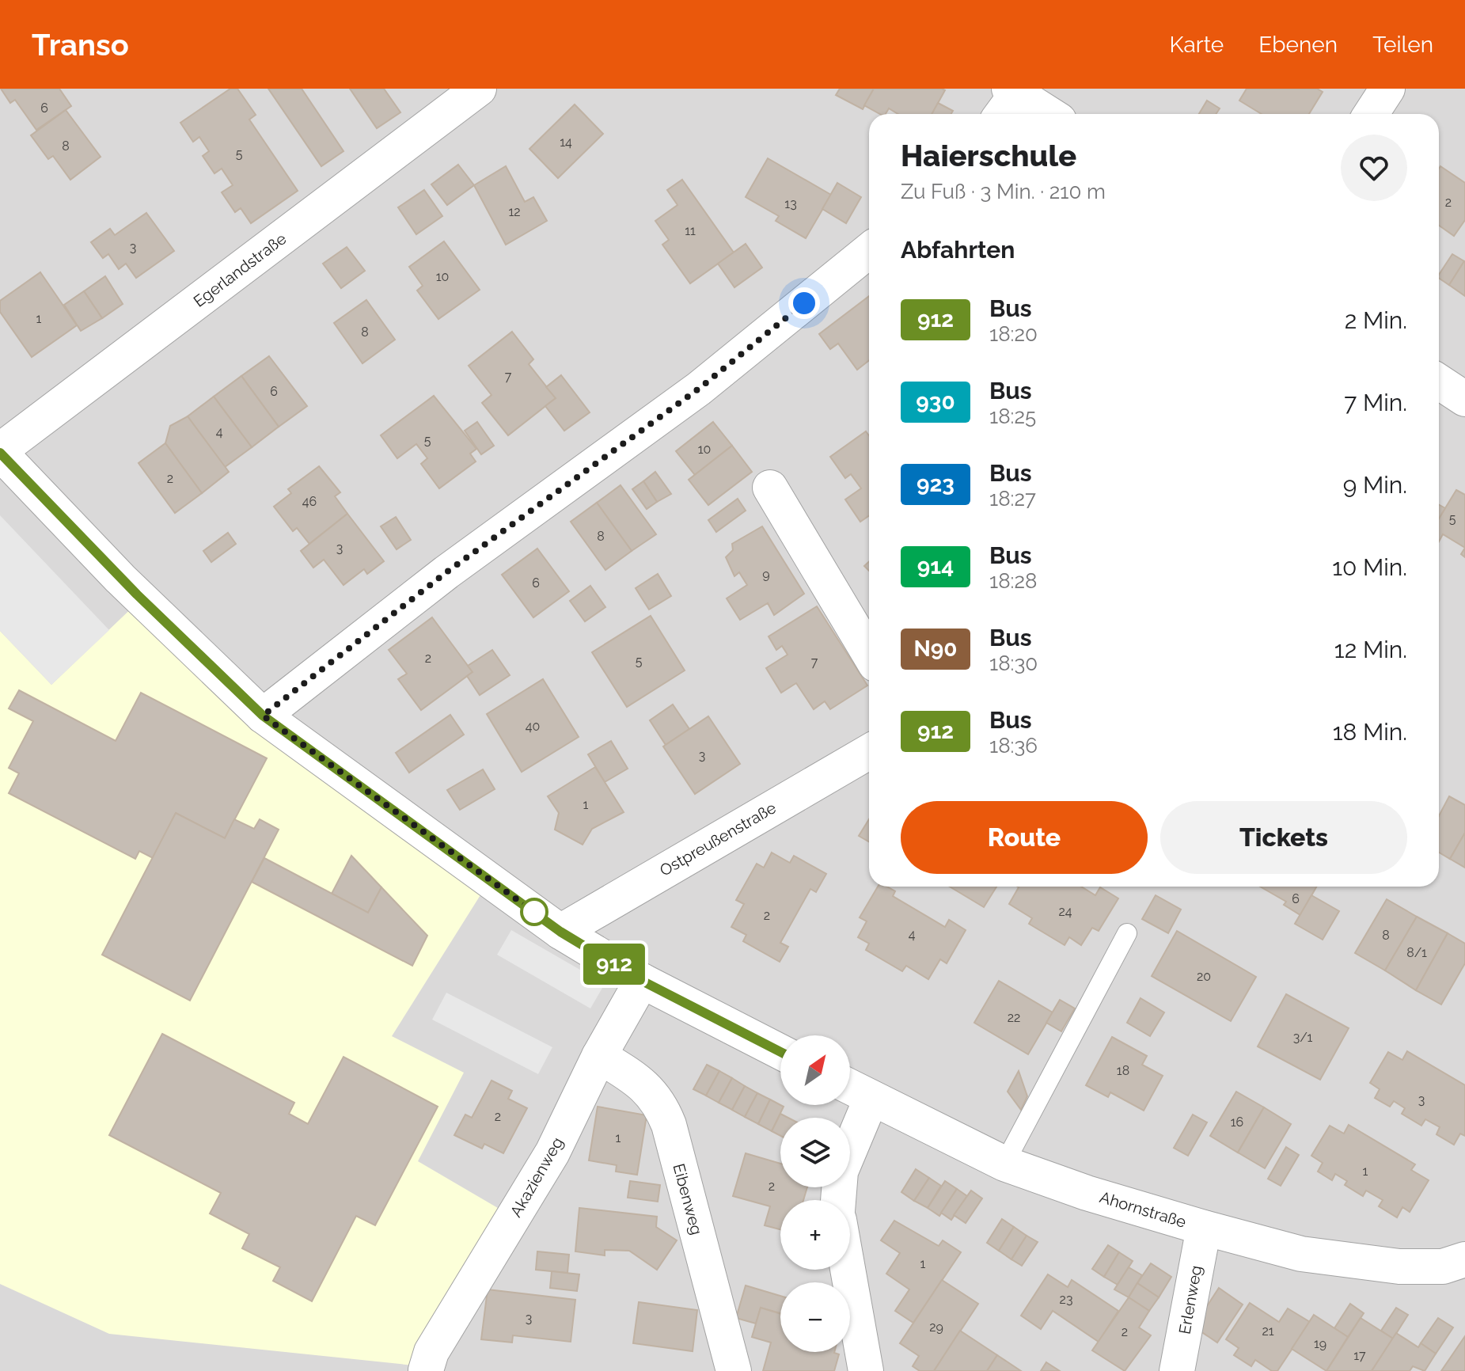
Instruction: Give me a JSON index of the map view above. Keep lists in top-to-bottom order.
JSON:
{
  "streets": {
    "street": [
      "Egerlandstraße",
      "Ostpreußenstraße",
      "Akazienweg",
      "Eibenweg",
      "Ahornstraße",
      "Erlenweg"
    ]
  },
  "crossings": [
    ["Akazienweg", "Eibenweg"],
    ["Ahornstraße", "Erlenweg"]
  ],
  "lines": ["bus line 912"],
  "house_numbers": [
    "6",
    "14",
    "8",
    "5",
    "2",
    "13",
    "12",
    "11",
    "3",
    "10",
    "1",
    "8",
    "7",
    "6",
    "4",
    "5",
    "10",
    "2",
    "46",
    "5",
    "8",
    "3",
    "9",
    "6",
    "2",
    "5",
    "7",
    "40",
    "3",
    "1",
    "6",
    "24",
    "2",
    "4",
    "8",
    "8/1",
    "20",
    "22",
    "3/1",
    "18",
    "3",
    "2",
    "16",
    "1",
    "1",
    "2",
    "1",
    "23",
    "3",
    "29",
    "21",
    "2",
    "19",
    "17"
  ],
  "north": "top right",
  "page": {
    "header": "Transo",
    "nav": ["Karte", "Ebenen", "Teilen"],
    "on_map": "912",
    "heading": [
      ["Haierschule", "Zu Fuß · 3 Min. · 210 m"],
      "Abfahrten"
    ],
    "list": [
      {
        "mark": "912",
        "name": "Bus",
        "note": "18:20",
        "value": "2 Min."
      },
      {
        "mark": "930",
        "name": "Bus",
        "note": "18:25",
        "value": "7 Min."
      },
      {
        "mark": "923",
        "name": "Bus",
        "note": "18:27",
        "value": "9 Min."
      },
      {
        "mark": "914",
        "name": "Bus",
        "note": "18:28",
        "value": "10 Min."
      },
      {
        "mark": "N90",
        "name": "Bus",
        "note": "18:30",
        "value": "12 Min."
      },
      {
        "mark": "912",
        "name": "Bus",
        "note": "18:36",
        "value": "18 Min."
      }
    ],
    "buttons": ["Route", "Tickets"],
    "map_buttons": ["+", "−"]
  }
}
